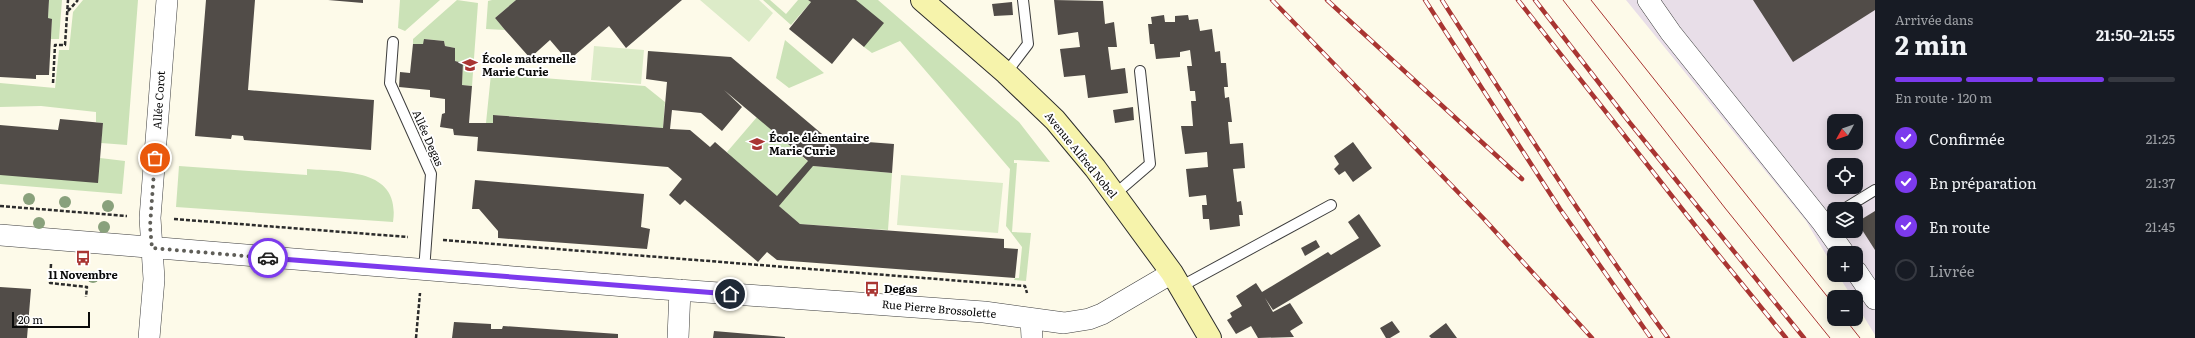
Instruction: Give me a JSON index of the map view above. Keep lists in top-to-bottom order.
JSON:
{
  "streets": {
    "street": ["Allée Corot", "Avenue Alfred Nobel", "Rue Pierre Brossolette"],
    "lane": ["Allée Degas"]
  },
  "crossings": [
    ["Allée Corot", "Rue Pierre Brossolette"],
    ["Allée Degas", "Rue Pierre Brossolette"],
    ["Avenue Alfred Nobel", "Rue Pierre Brossolette"]
  ],
  "places": {
    "school or university": ["École maternelle Marie Curie", "École élémentaire Marie Curie"],
    "bus stop": ["11 Novembre", "Degas"]
  },
  "scale_bar": "20 m",
  "north": "bottom left",
  "page": {
    "heading": ["2 min", "Arrivée dans", "21:50–21:55"],
    "bar": "En route · 120 m",
    "map_buttons": ["+", "−"],
    "list": [
      ["Confirmée", "21:25"],
      ["En préparation", "21:37"],
      ["En route", "21:45"],
      "Livrée"
    ],
    "scale": "20 m"
  }
}
